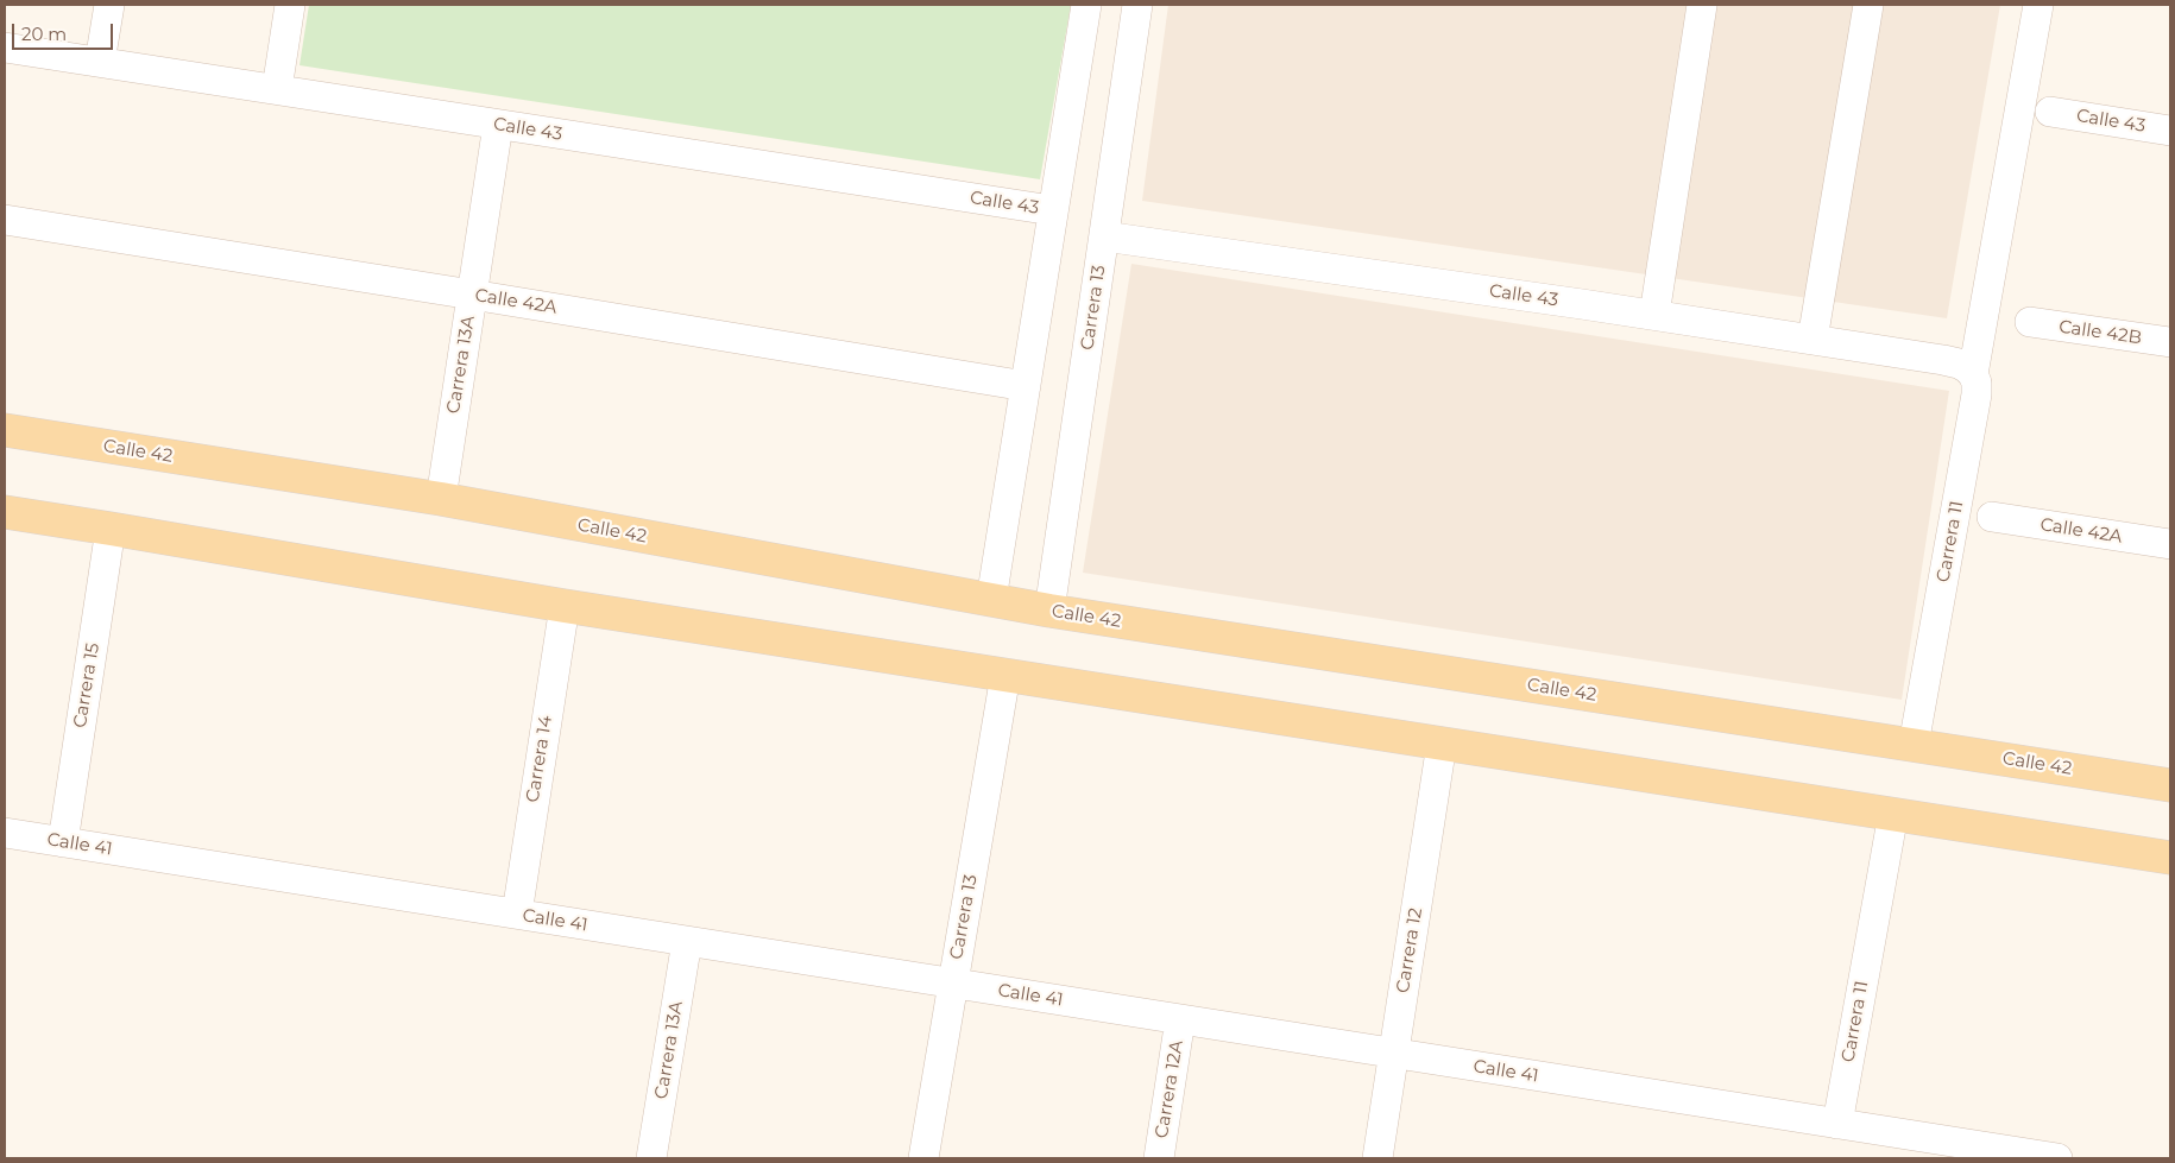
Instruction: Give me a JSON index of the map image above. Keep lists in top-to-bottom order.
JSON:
{
  "streets": {
    "main road": ["Calle 42"],
    "street": [
      "Calle 43",
      "Calle 42A",
      "Carrera 13",
      "Calle 42B",
      "Carrera 13A",
      "Carrera 11",
      "Carrera 15",
      "Carrera 14",
      "Calle 41",
      "Carrera 12",
      "Carrera 12A"
    ]
  },
  "crossings": [
    ["Calle 43", "Carrera 13"],
    ["Calle 43", "Carrera 13A"],
    ["Calle 43", "Carrera 11"],
    ["Calle 42A", "Carrera 13A"],
    ["Carrera 13", "Calle 42"],
    ["Carrera 13", "Calle 41"],
    ["Carrera 13A", "Calle 42"],
    ["Carrera 13A", "Calle 41"],
    ["Calle 42", "Carrera 11"],
    ["Carrera 11", "Calle 41"],
    ["Carrera 15", "Calle 41"],
    ["Carrera 14", "Calle 41"],
    ["Calle 41", "Carrera 12"],
    ["Calle 41", "Carrera 12A"]
  ],
  "scale_bar": "20 m"
}
